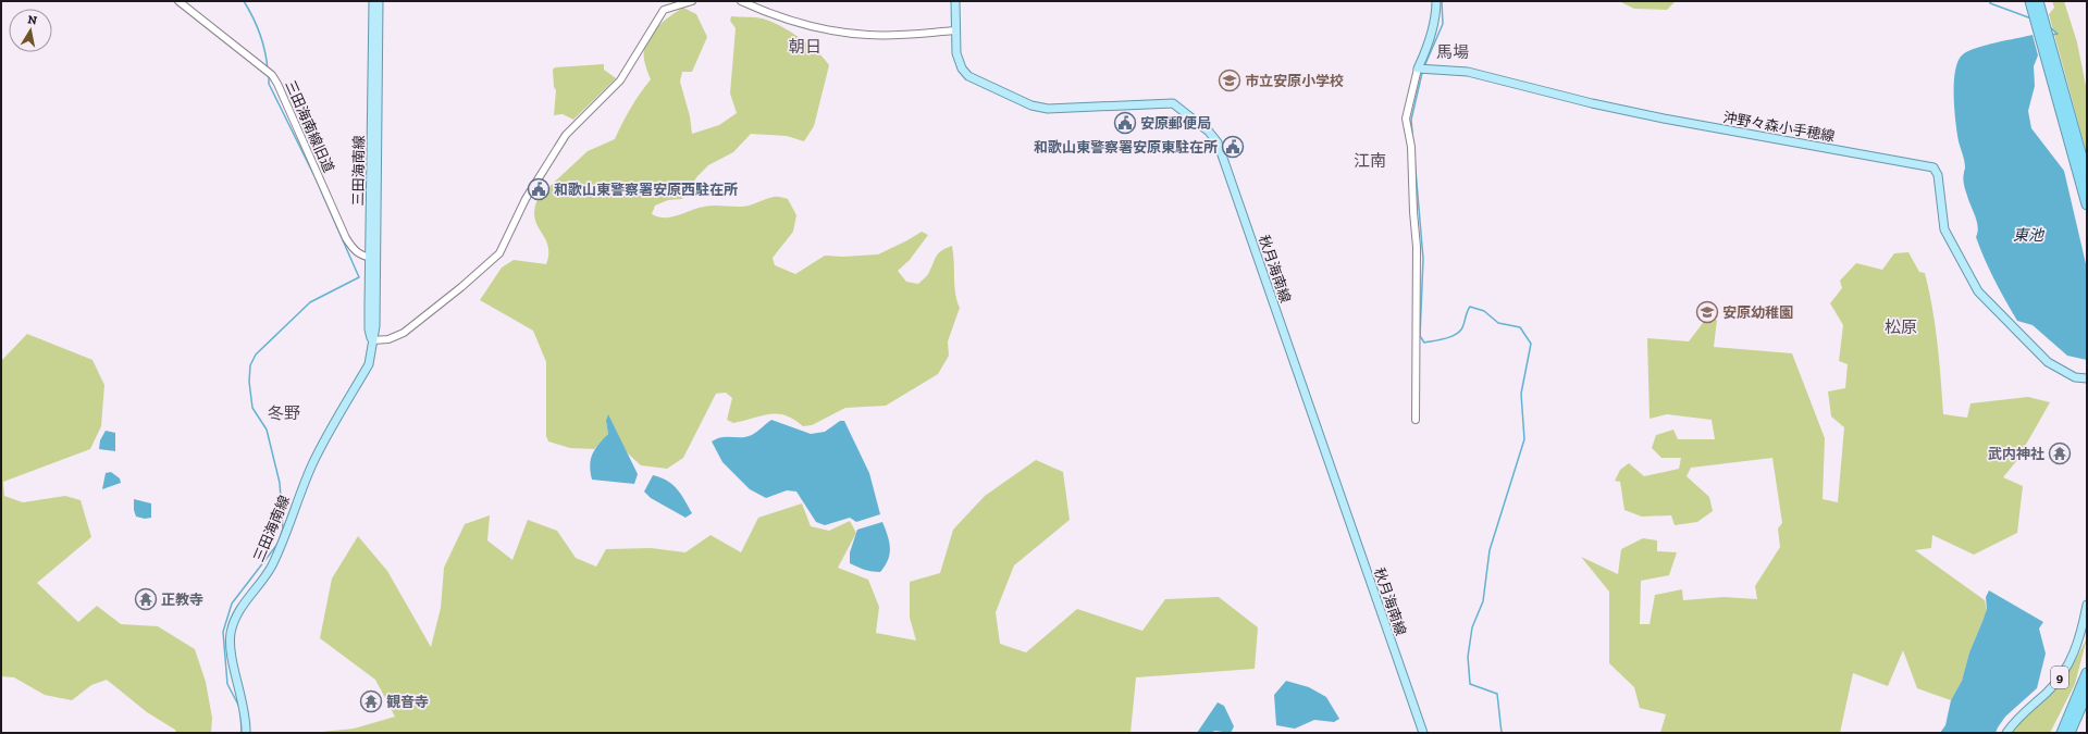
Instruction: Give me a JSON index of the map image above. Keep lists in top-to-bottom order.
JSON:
{
  "streets": {
    "main road": [
      "沖野々森小手穂線",
      "三田海南線",
      "秋月海南線",
      "9"
    ],
    "street": ["三田海南線旧道"]
  },
  "crossings": [
    ["三田海南線旧道", "三田海南線"]
  ],
  "districts": [
    "朝日",
    "馬場",
    "江南",
    "松原",
    "冬野"
  ],
  "water": ["東池"],
  "places": {
    "school or university": ["市立安原小学校", "安原幼稚園"],
    "public building": ["安原郵便局", "和歌山東警察署安原東駐在所", "和歌山東警察署安原西駐在所"],
    "temple": ["武内神社", "正教寺", "観音寺"]
  },
  "north": "top"
}
